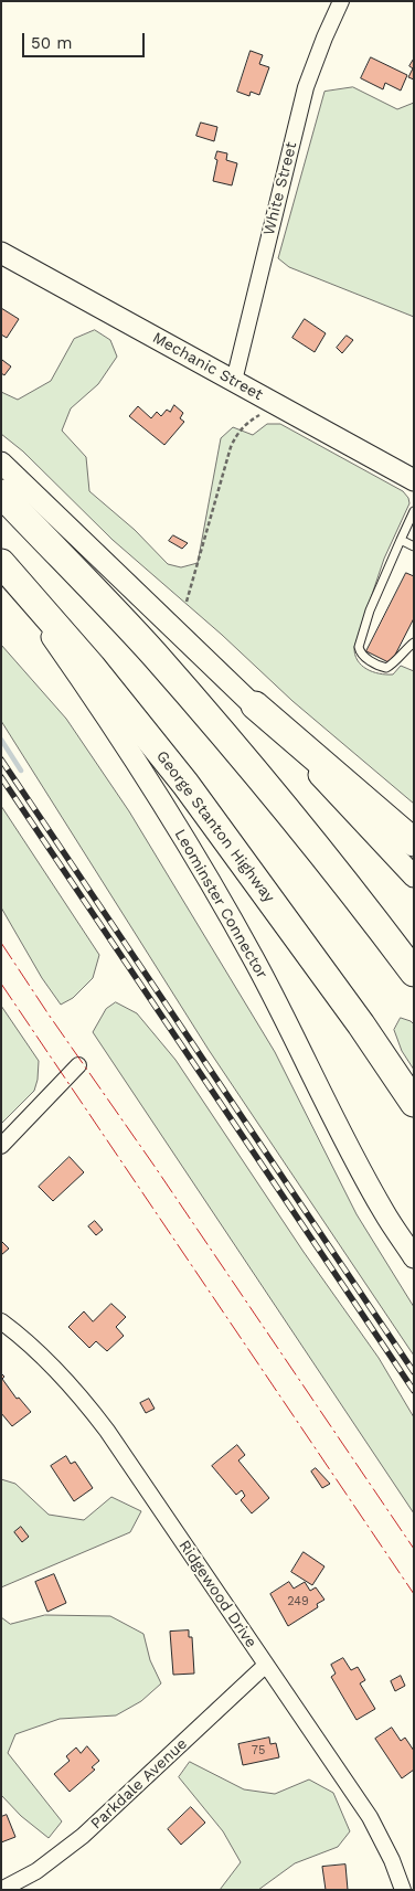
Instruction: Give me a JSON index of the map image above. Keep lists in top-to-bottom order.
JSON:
{
  "streets": {
    "highway": ["George Stanton Highway"],
    "main road": ["Mechanic Street", "Leominster Connector"],
    "street": ["White Street", "Ridgewood Drive", "Parkdale Avenue"]
  },
  "crossings": [
    ["White Street", "Mechanic Street"],
    ["George Stanton Highway", "Leominster Connector"],
    ["Ridgewood Drive", "Parkdale Avenue"]
  ],
  "house_numbers": ["249", "75"],
  "scale_bar": "50 m"
}
